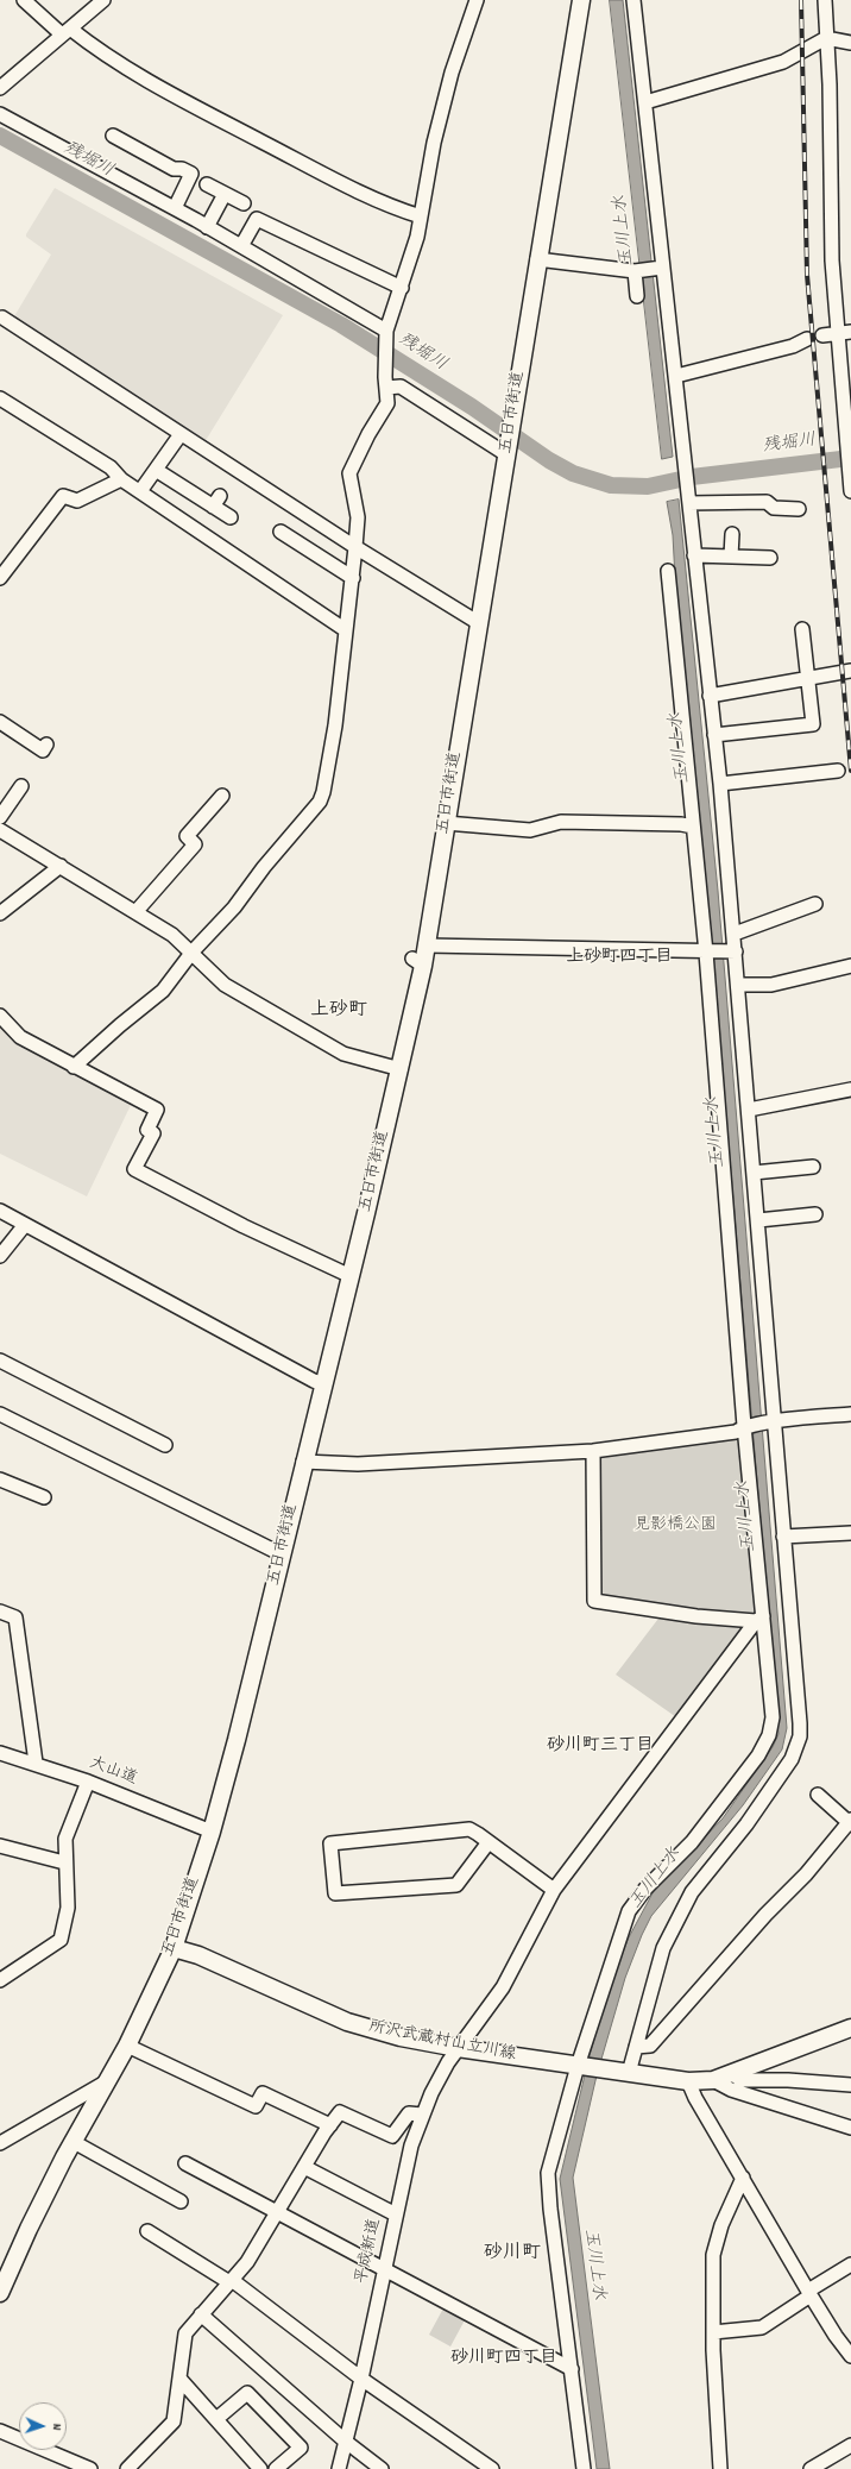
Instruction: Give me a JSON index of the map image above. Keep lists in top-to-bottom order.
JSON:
{
  "streets": {
    "main road": ["五日市街道", "所沢武蔵村山立川線"],
    "street": ["大山道", "平成新道"]
  },
  "crossings": [
    ["五日市街道", "大山道"],
    ["五日市街道", "所沢武蔵村山立川線"],
    ["所沢武蔵村山立川線", "平成新道"]
  ],
  "districts": [
    "上砂町四丁目",
    "上砂町",
    "砂川町三丁目",
    "砂川町",
    "砂川町四丁目"
  ],
  "water": ["残堀川", "玉川上水"],
  "parks": ["見影橋公園"],
  "north": "right"
}
